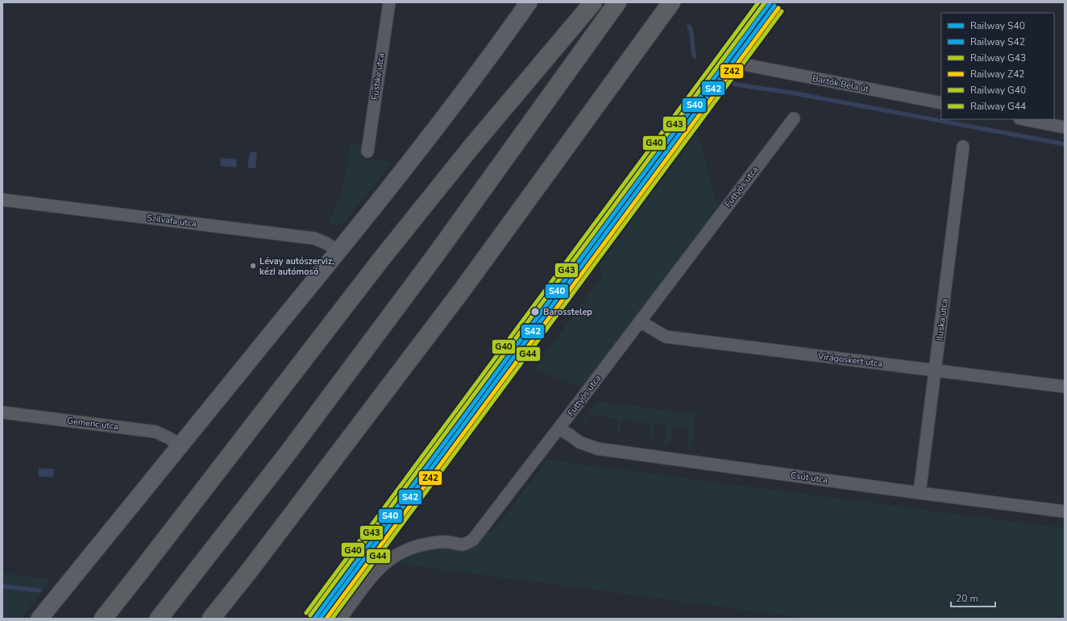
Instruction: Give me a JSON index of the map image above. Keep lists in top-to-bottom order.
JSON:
{
  "streets": {
    "street": [
      "Füstike utca",
      "Bartók Béla út",
      "Füttyös utca",
      "Szilvafa utca",
      "Iluska utca",
      "Virágoskert utca",
      "Gemenc utca",
      "Csút utca"
    ]
  },
  "crossings": [
    ["Füttyös utca", "Virágoskert utca"],
    ["Füttyös utca", "Csút utca"],
    ["Iluska utca", "Virágoskert utca"],
    ["Iluska utca", "Csút utca"]
  ],
  "places": ["Lévay autószerviz, kézi autómosó", "Barosstelep"],
  "lines": [
    "rail line S40",
    "rail line G43",
    "rail line G40",
    "rail line S42",
    "rail line Z42",
    "rail line G44"
  ],
  "legend": [
    "Railway S40",
    "Railway S42",
    "Railway G43",
    "Railway Z42",
    "Railway G40",
    "Railway G44"
  ],
  "scale_bar": "20 m"
}
